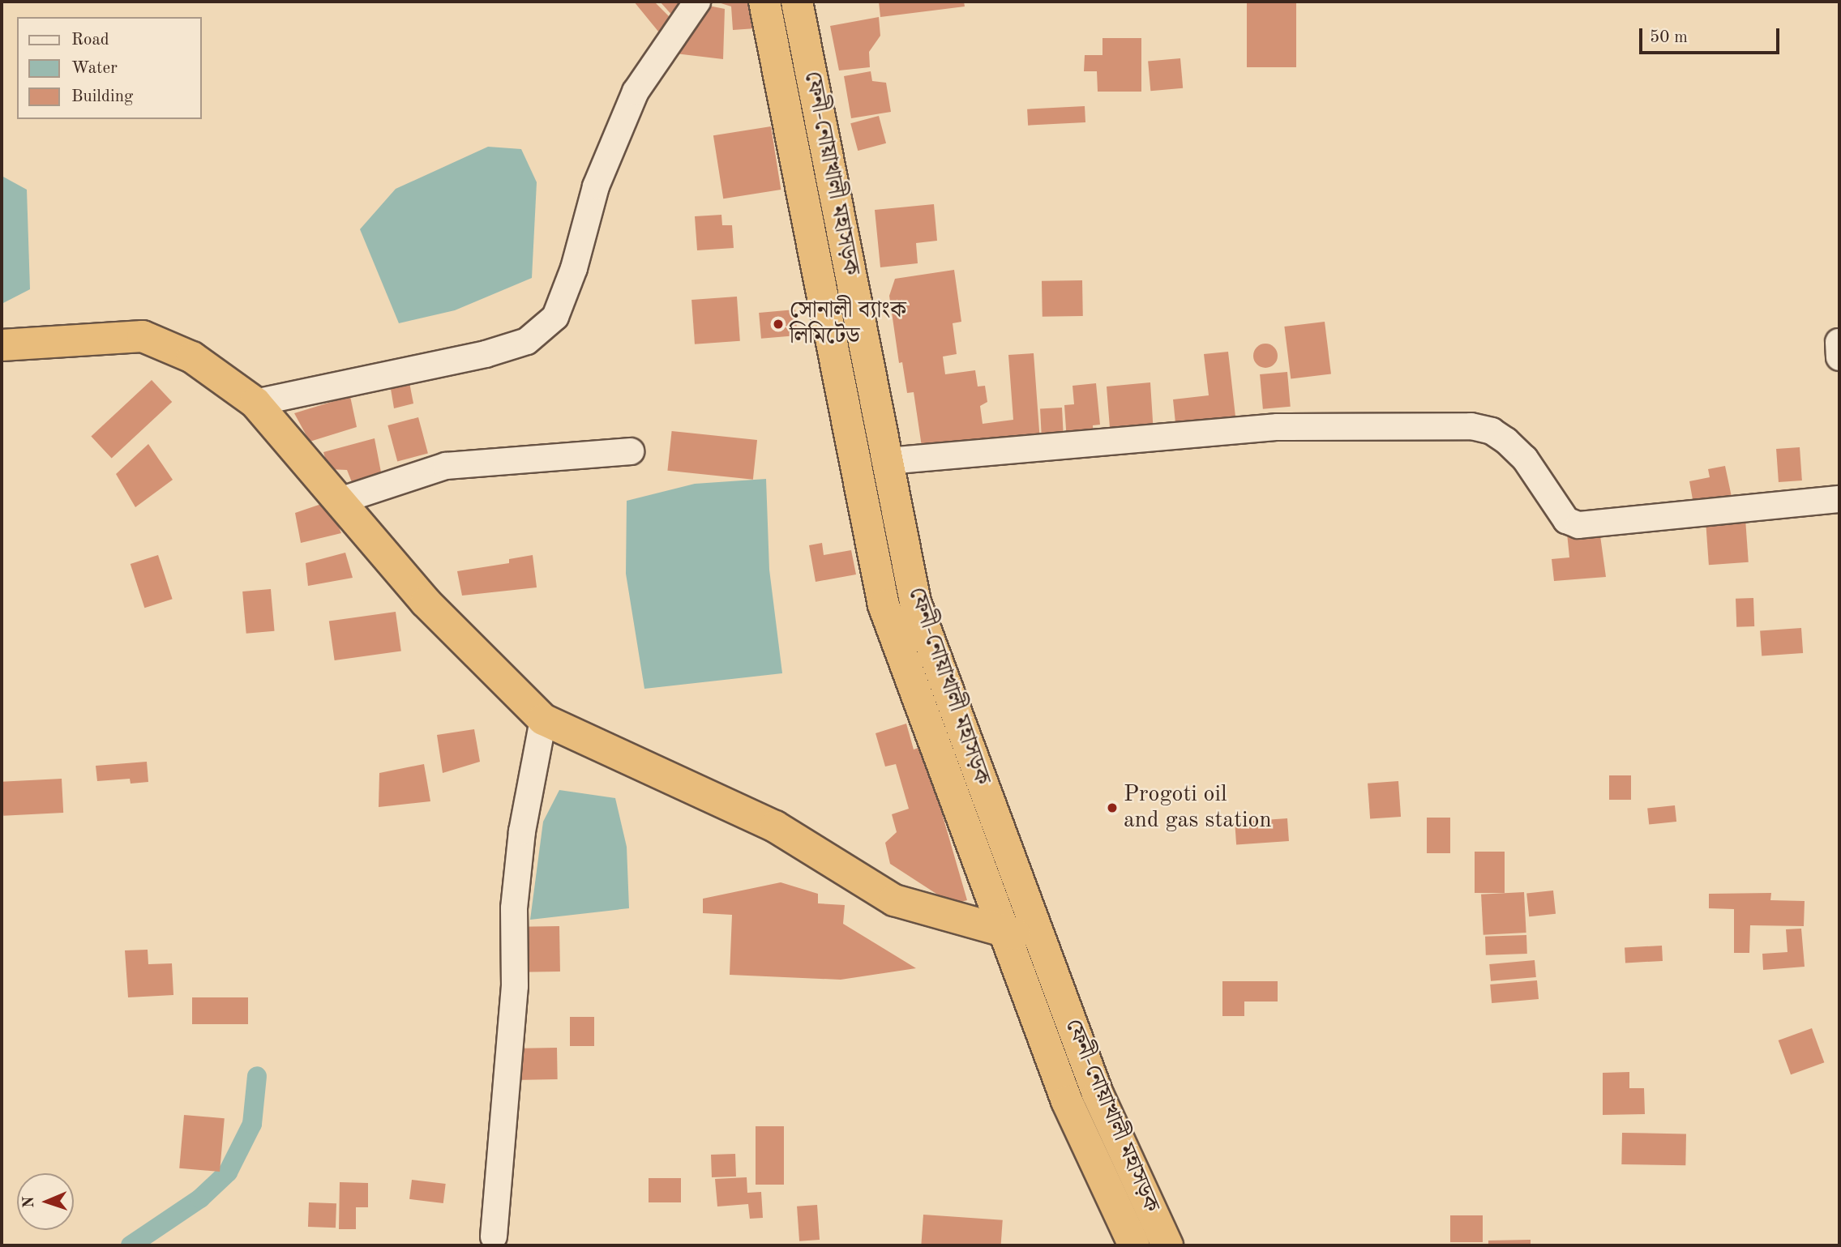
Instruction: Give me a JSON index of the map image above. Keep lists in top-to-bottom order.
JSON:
{
  "streets": {
    "highway": ["ফেনী-নোয়াখালী মহাসড়ক"]
  },
  "places": ["সোনালী ব্যাংক লিমিটেড", "Progoti oil and gas station"],
  "legend": ["Road", "Water", "Building"],
  "scale_bar": "50 m",
  "north": "left"
}
